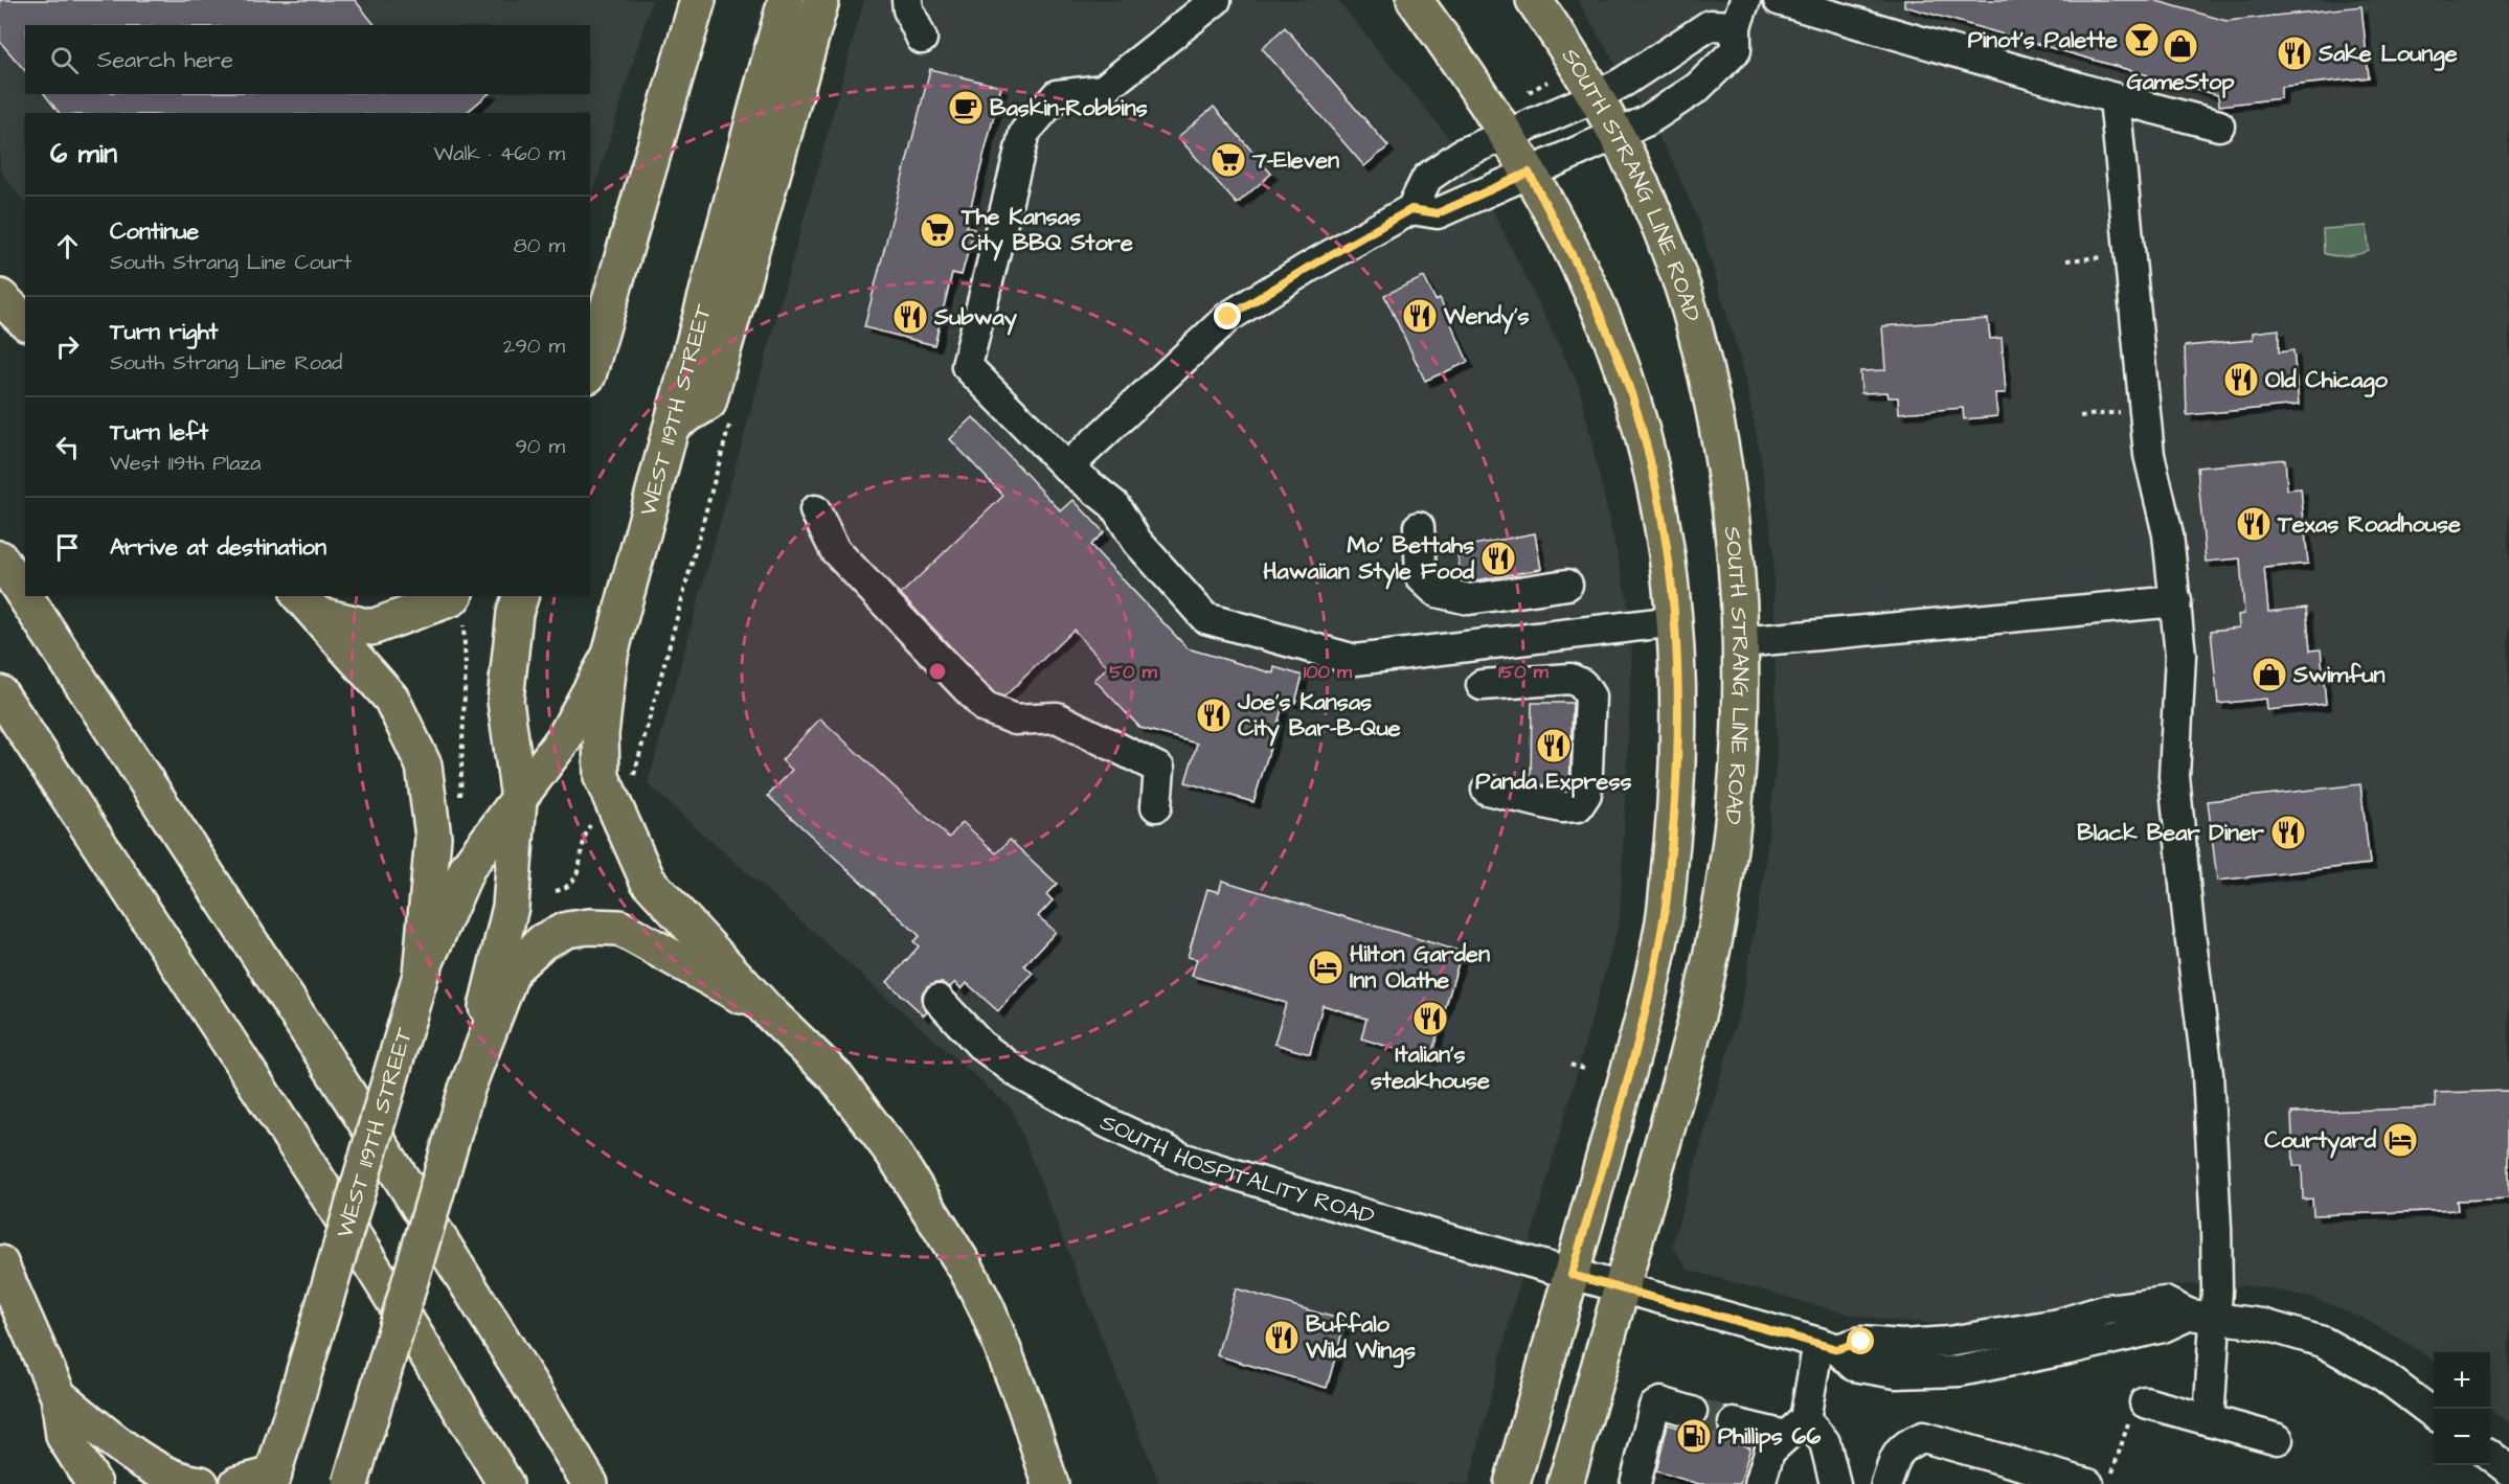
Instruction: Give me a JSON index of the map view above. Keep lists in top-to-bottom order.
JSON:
{
  "streets": {
    "main road": ["SOUTH STRANG LINE ROAD", "WEST 119TH STREET"],
    "street": ["SOUTH HOSPITALITY ROAD"]
  },
  "crossings": [
    ["SOUTH STRANG LINE ROAD", "SOUTH HOSPITALITY ROAD"]
  ],
  "places": {
    "bar": ["Pinot's Palette"],
    "shop": ["GameStop", "Swimfun"],
    "restaurant": [
      "Sake Lounge",
      "Wendy's",
      "Subway",
      "Old Chicago",
      "Texas Roadhouse",
      "Mo' Bettahs Hawaiian Style Food",
      "Joe's Kansas City Bar-B-Que",
      "Panda Express",
      "Black Bear Diner",
      "Italian's steakhouse",
      "Buffalo Wild Wings"
    ],
    "cafe": ["Baskin-Robbins"],
    "supermarket": ["7-Eleven", "The Kansas City BBQ Store"],
    "hotel": ["Hilton Garden Inn Olathe", "Courtyard"],
    "fuel station": ["Phillips 66"]
  },
  "page": {
    "search": "Search here",
    "heading": ["6 min", "Walk · 460 m"],
    "list": [
      ["Continue", "South Strang Line Court", "80 m"],
      ["Turn right", "South Strang Line Road", "290 m"],
      ["Turn left", "West 119th Plaza", "90 m"],
      "Arrive at destination"
    ],
    "map_buttons": ["+", "−"]
  },
  "rings": ["50 m", "100 m", "150 m"]
}
